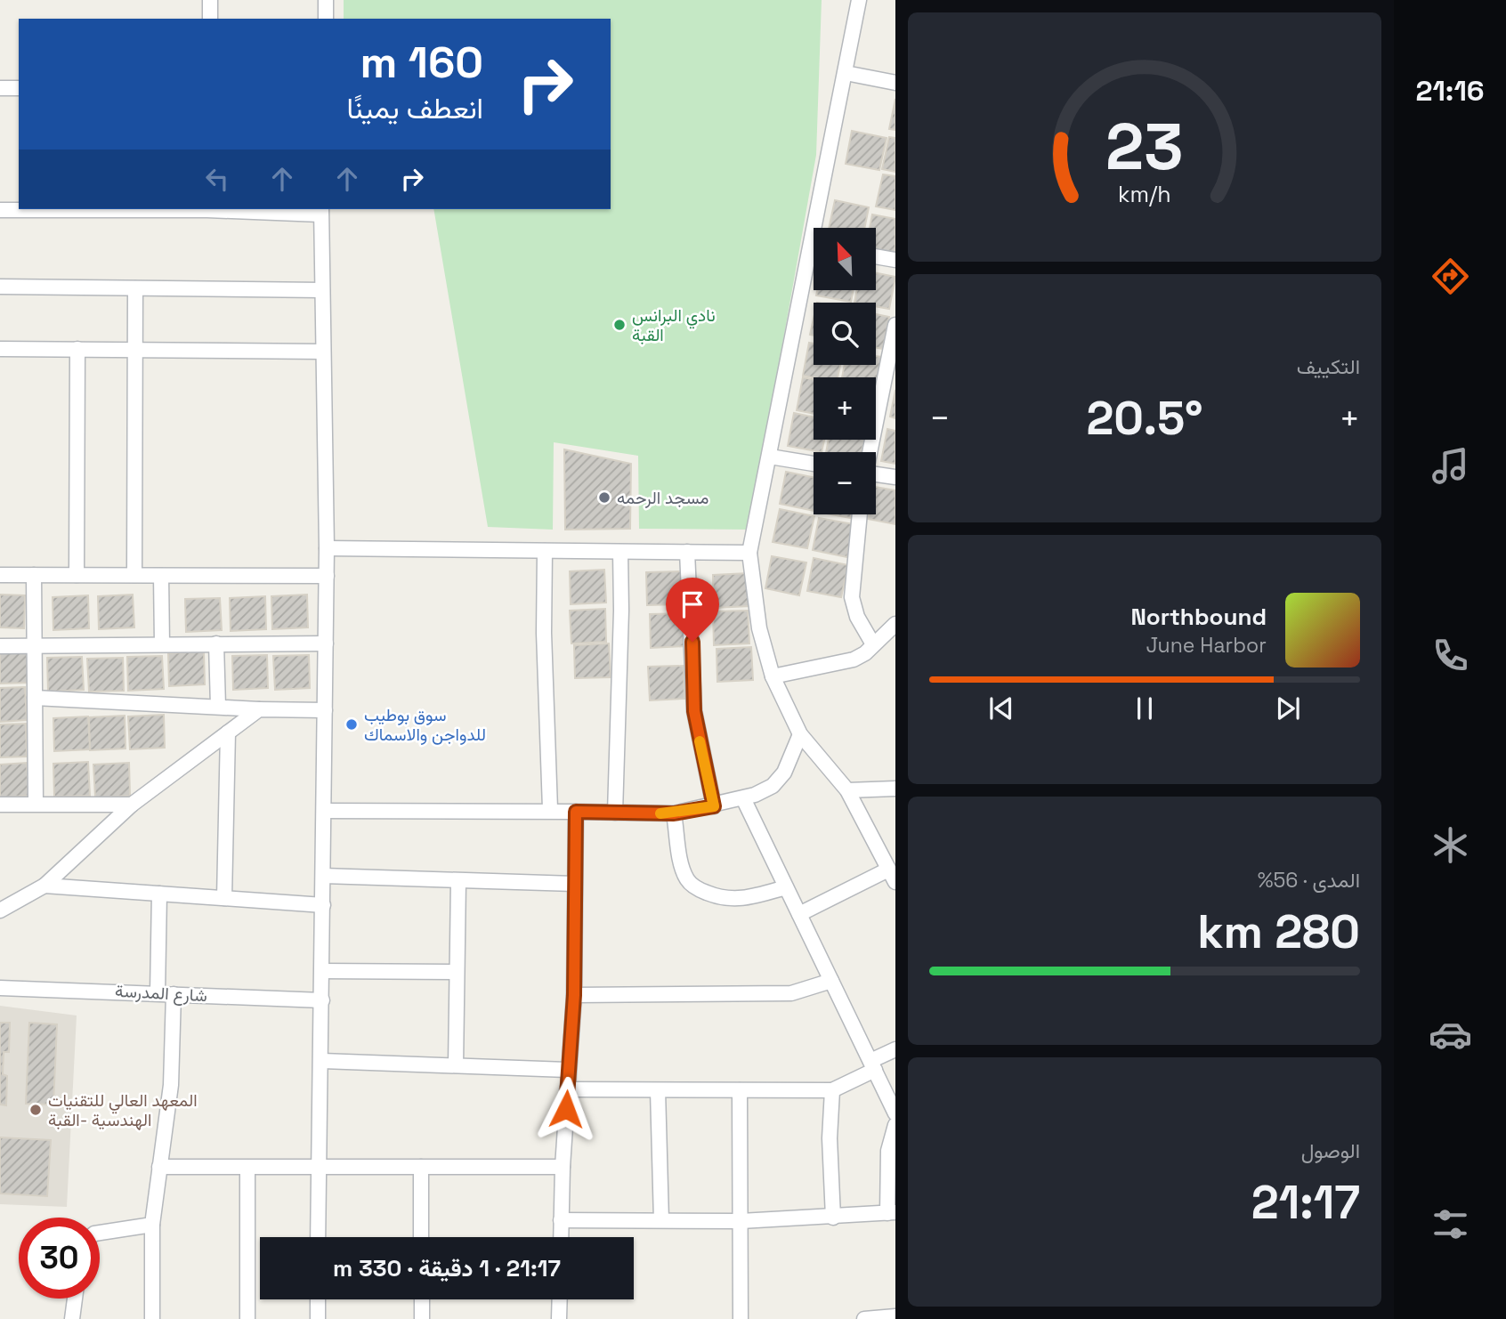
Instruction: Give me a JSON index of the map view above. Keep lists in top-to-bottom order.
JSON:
{
  "streets": {
    "street": ["شارع المدرسة"]
  },
  "places": [
    "نادي البرانس القبة",
    "مسجد الرحمه",
    "سوق بوطيب للدواجن والاسماك",
    "المعهد العالي للتقنيات الهندسية -القبة"
  ],
  "north": "top left",
  "page": {
    "tabs": "21:16",
    "turn": ["160 m", "انعطف يمينًا"],
    "map_buttons": ["+", "−"],
    "tile": [
      "التكييف",
      ["المدى · 56%", "280 km"],
      ["الوصول", "21:17"]
    ],
    "heat": ["−", "20.5°", "+"],
    "song": ["Northbound", "June Harbor"],
    "limit": "30",
    "trip": "21:17 · 1 دقيقة · 330 m",
    "gauge": ["23", "km/h"]
  }
}
